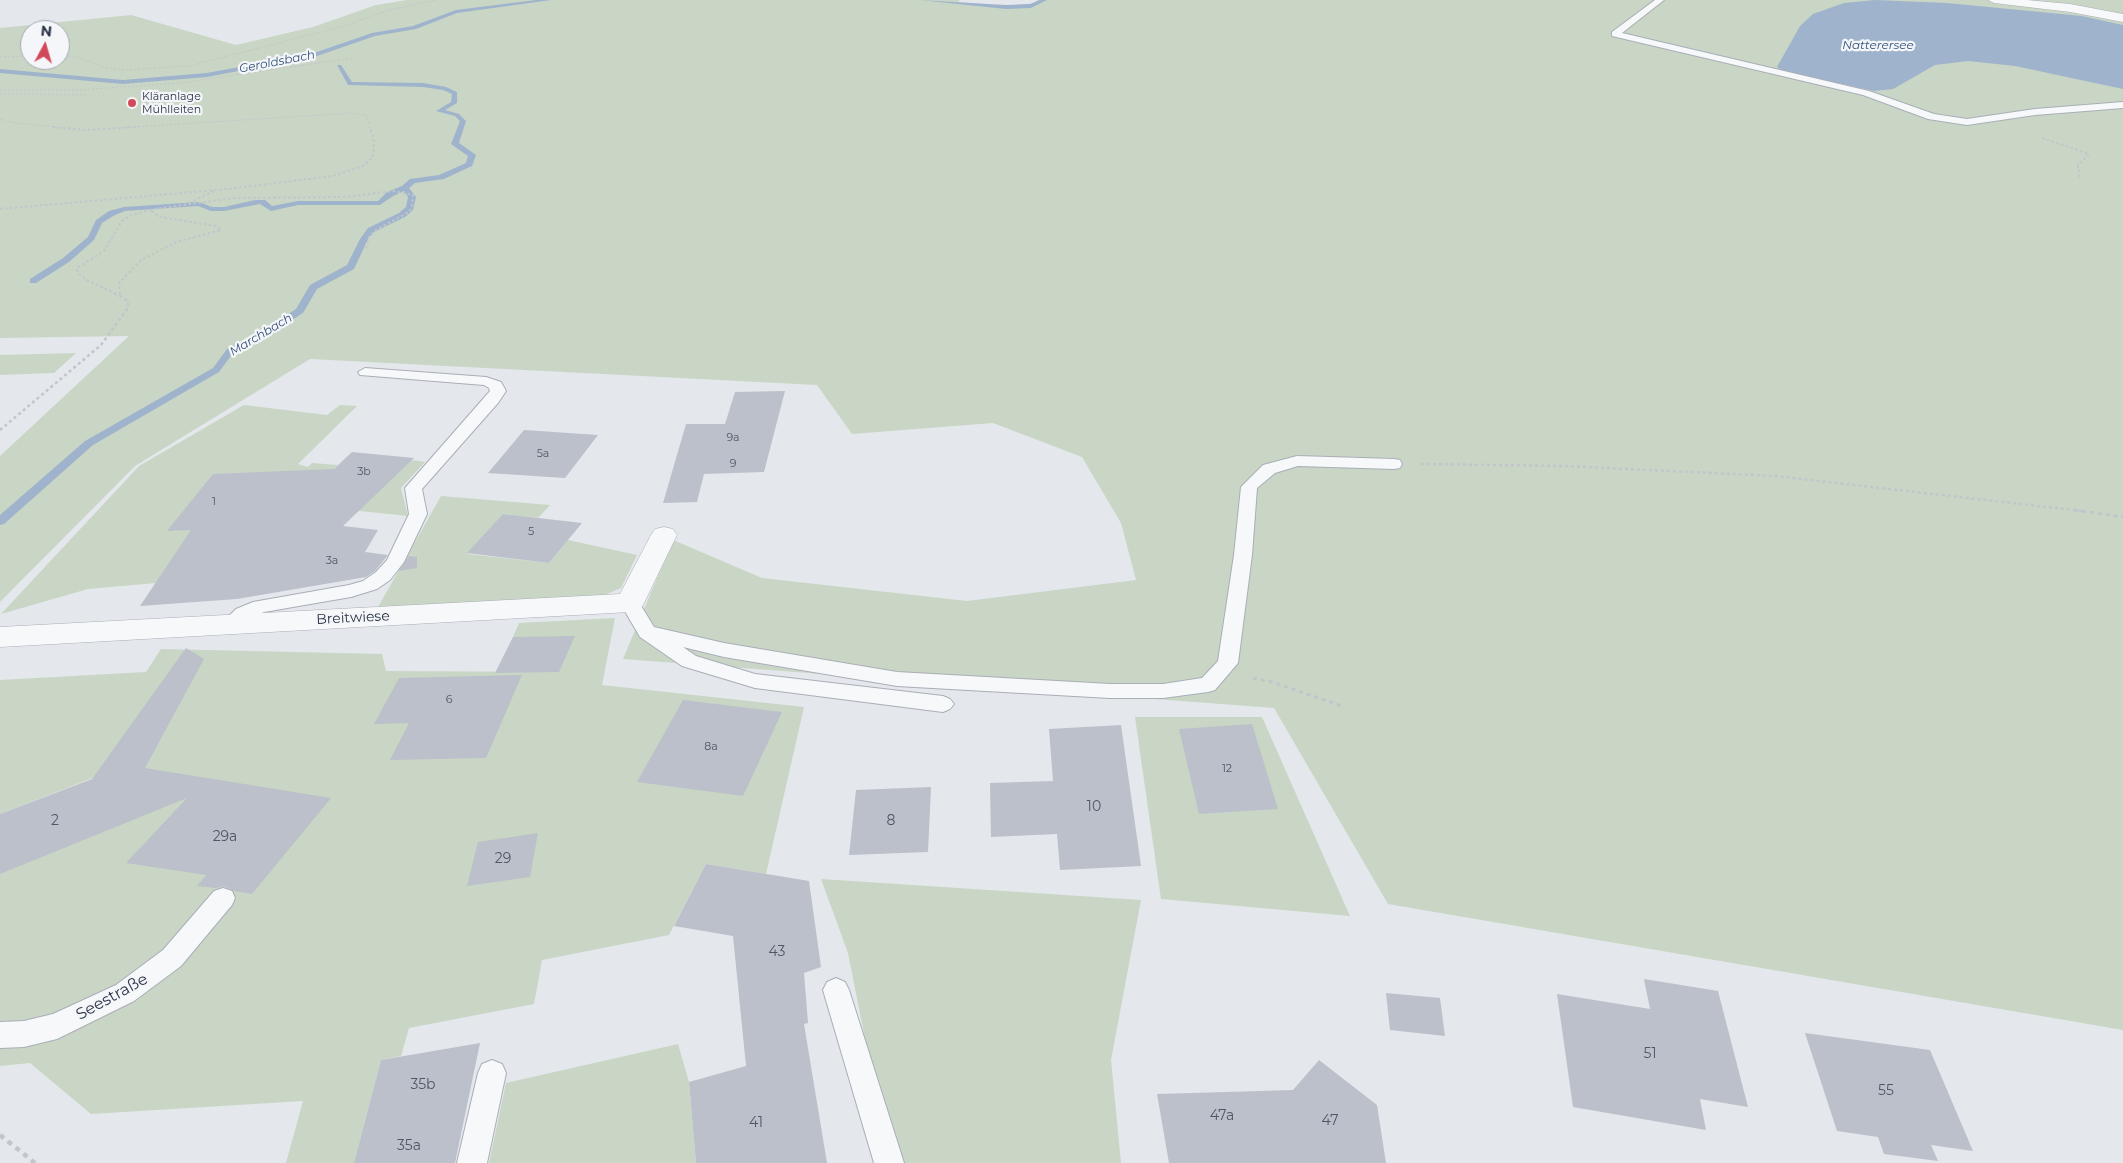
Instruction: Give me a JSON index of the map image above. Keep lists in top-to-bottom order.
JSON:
{
  "streets": {
    "street": ["Breitwiese"],
    "lane": ["Seestraße"]
  },
  "water": ["Natterersee", "Geroldsbach", "Marchbach"],
  "places": ["Kläranlage Mühlleiten"],
  "house_numbers": [
    "9a",
    "5a",
    "9",
    "3b",
    "1",
    "5",
    "3a",
    "6",
    "8a",
    "12",
    "10",
    "2",
    "8",
    "29a",
    "29",
    "43",
    "51",
    "35b",
    "55",
    "47a",
    "47",
    "41",
    "35a"
  ],
  "north": "top"
}
